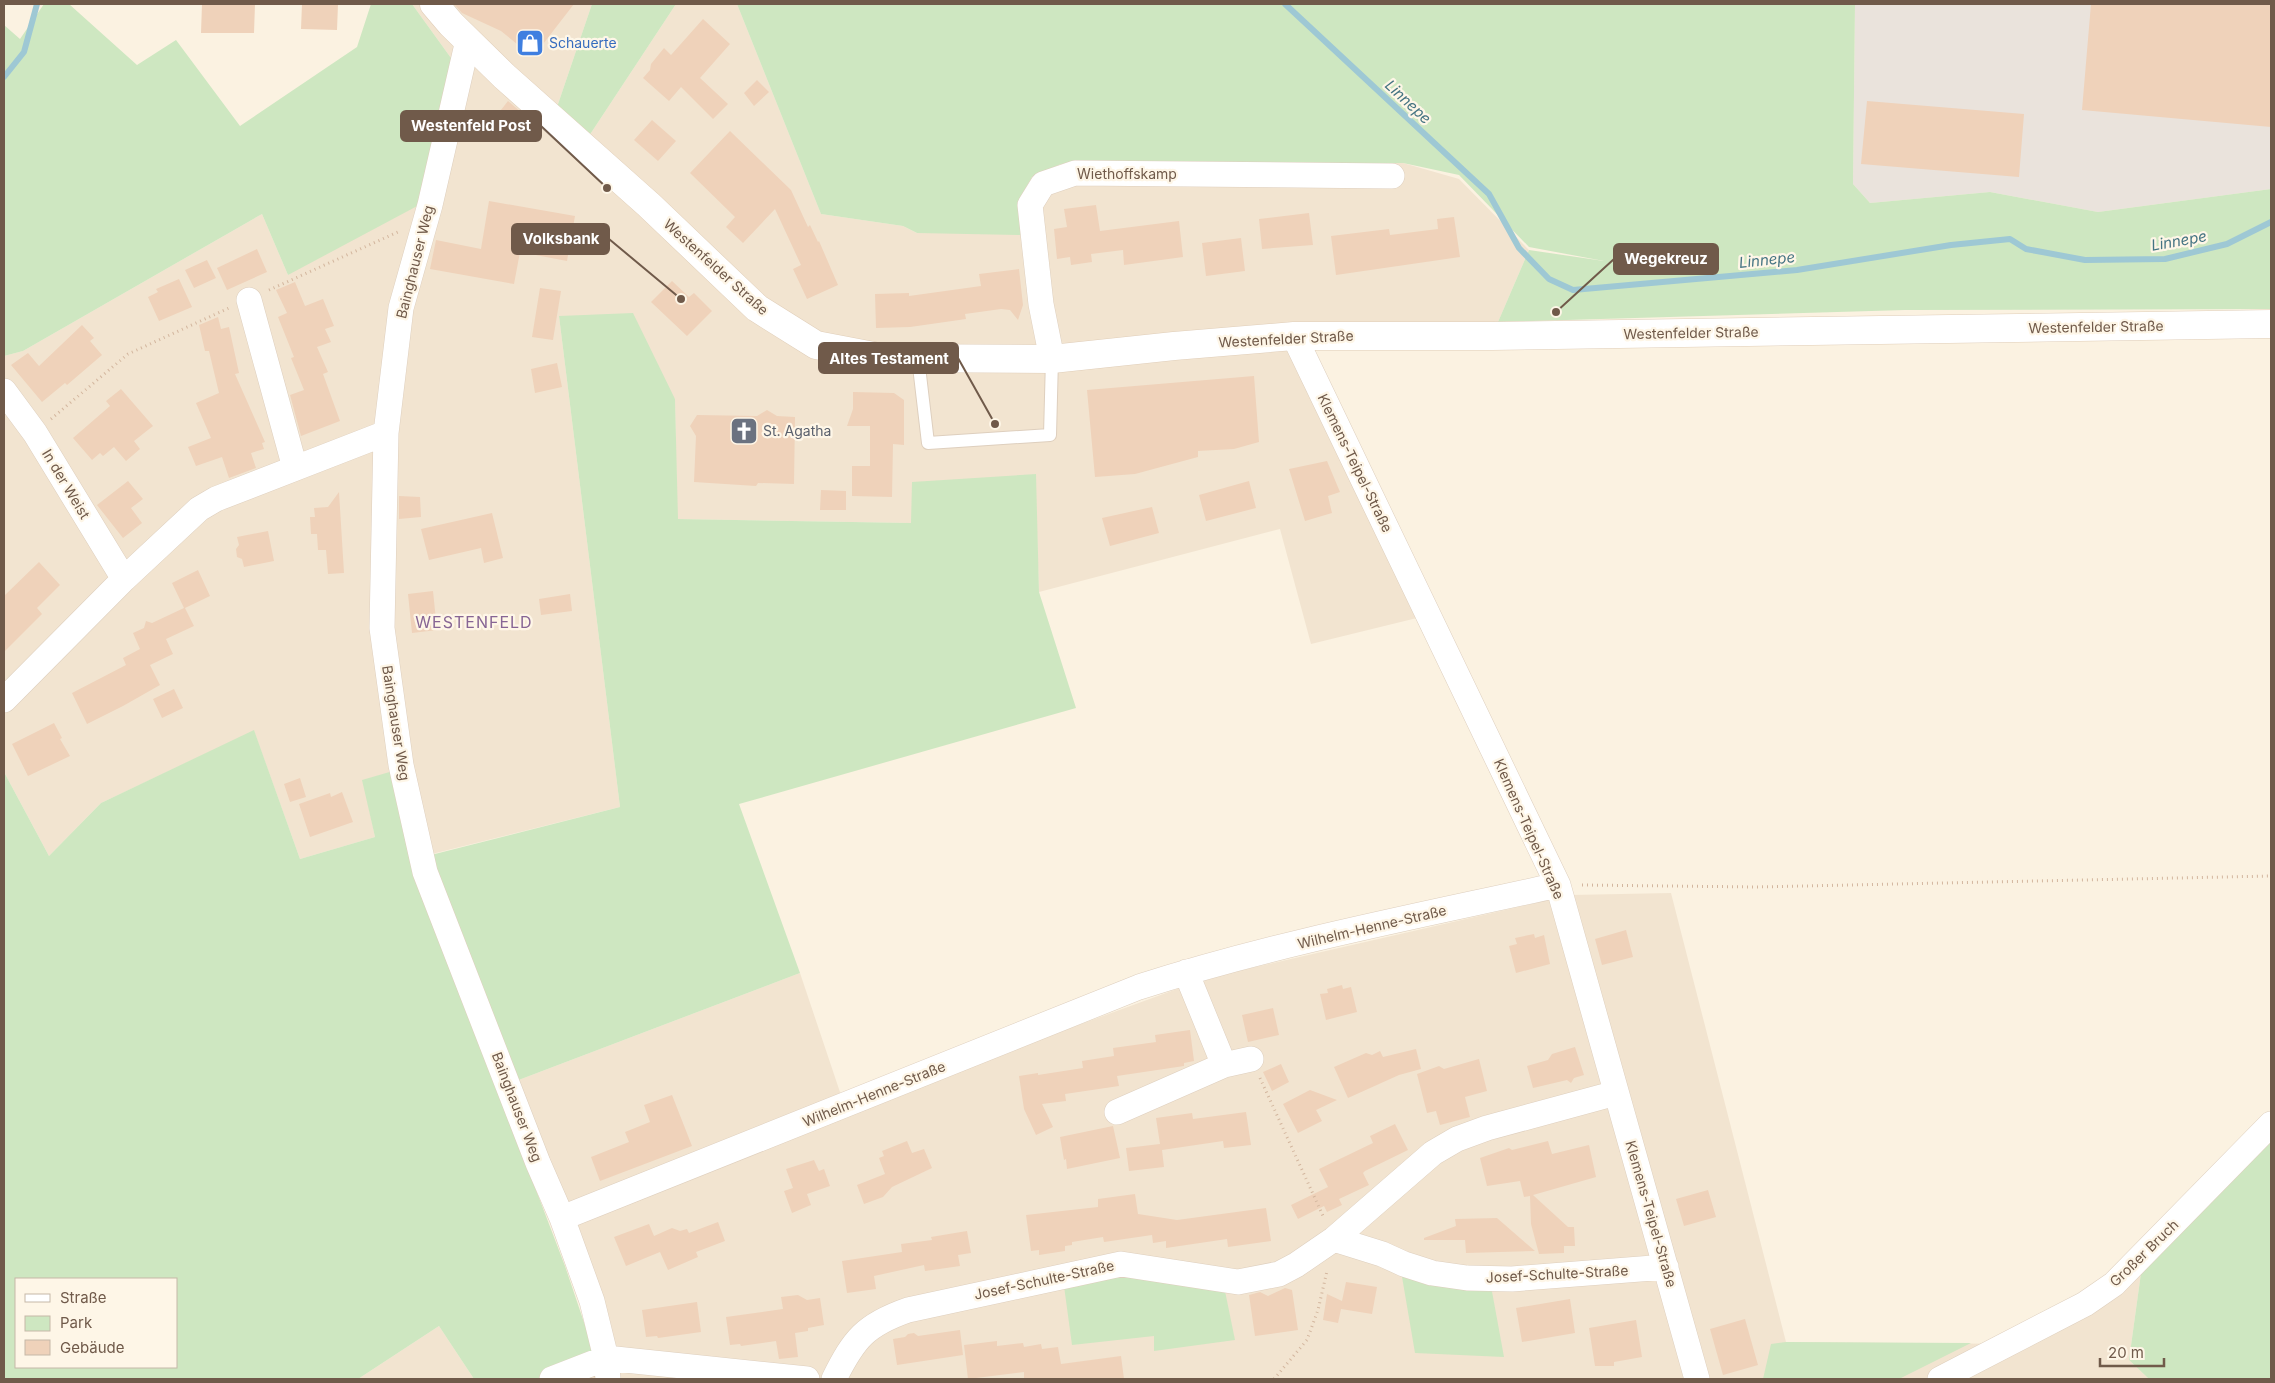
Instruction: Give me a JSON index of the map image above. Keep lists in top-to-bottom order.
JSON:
{
  "streets": {
    "main road": ["Westenfelder Straße"],
    "street": [
      "Wiethoffskamp",
      "Bainghauser Weg",
      "Klemens-Teipel-Straße",
      "In der Weist",
      "Wilhelm-Henne-Straße",
      "Großer Bruch",
      "Josef-Schulte-Straße"
    ]
  },
  "crossings": [
    ["Wiethoffskamp", "Westenfelder Straße"],
    ["Bainghauser Weg", "Westenfelder Straße"],
    ["Bainghauser Weg", "Wilhelm-Henne-Straße"],
    ["Westenfelder Straße", "Klemens-Teipel-Straße"],
    ["Klemens-Teipel-Straße", "Wilhelm-Henne-Straße"],
    ["Klemens-Teipel-Straße", "Josef-Schulte-Straße"]
  ],
  "districts": ["WESTENFELD"],
  "water": ["Linnepe"],
  "places": {
    "shop": ["Schauerte"],
    "other": [
      "Westenfeld Post",
      "Volksbank",
      "Wegekreuz",
      "Altes Testament"
    ],
    "church": ["St. Agatha"]
  },
  "legend": ["Straße", "Park", "Gebäude"],
  "scale_bar": "20 m"
}
